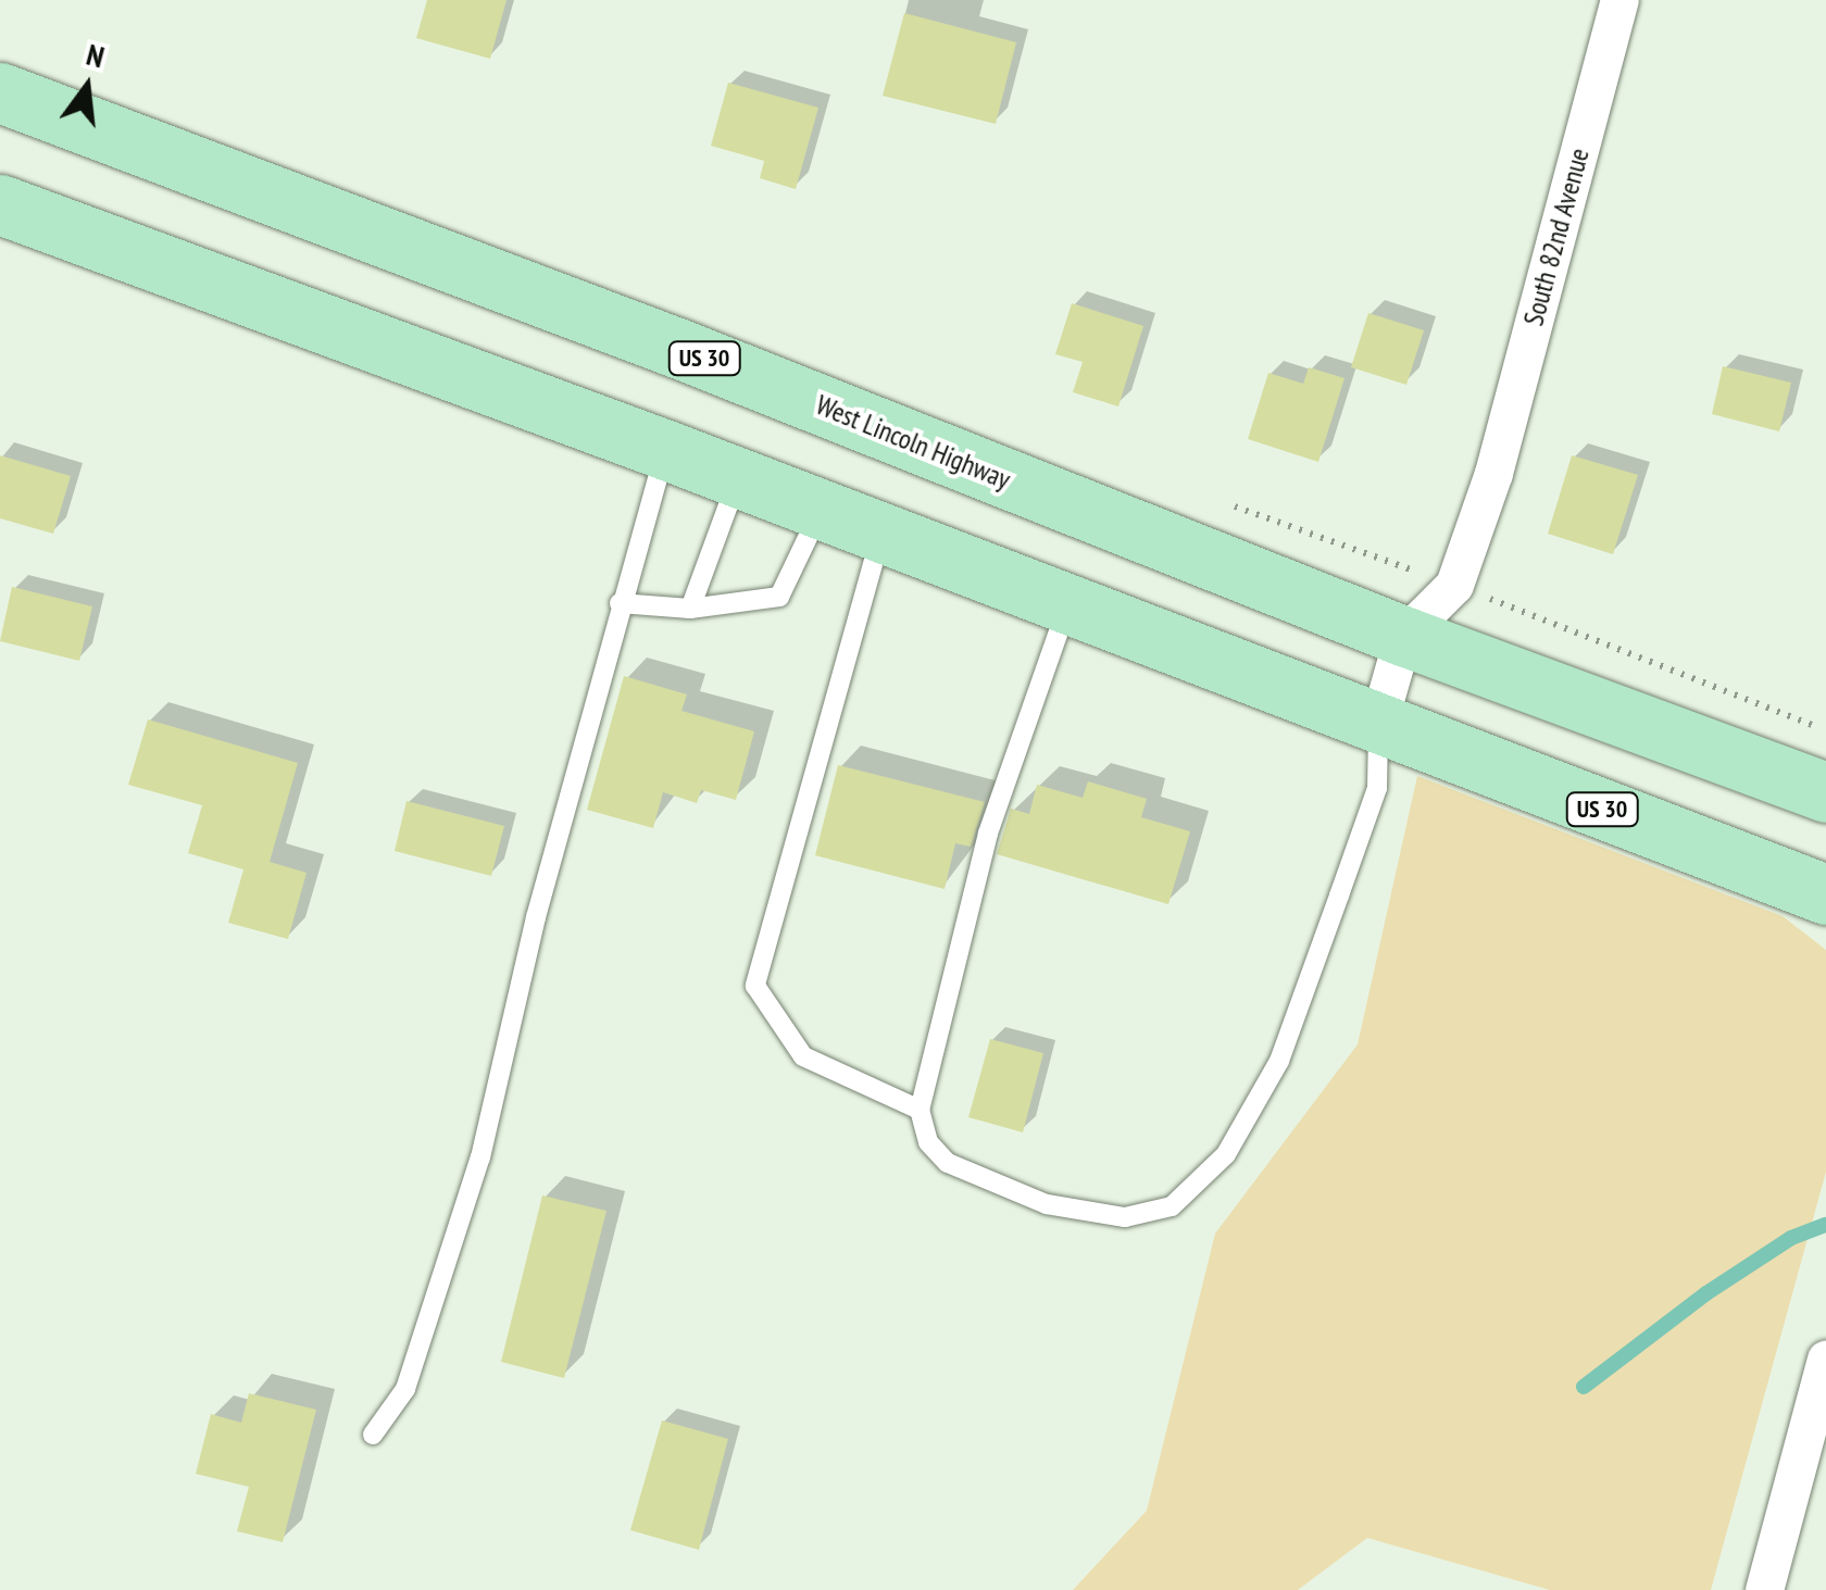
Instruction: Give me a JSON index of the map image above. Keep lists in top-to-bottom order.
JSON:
{
  "streets": {
    "main road": ["US 30", "West Lincoln Highway"],
    "street": ["South 82nd Avenue"]
  },
  "crossings": [
    ["South 82nd Avenue", "West Lincoln Highway"]
  ],
  "north": "top"
}
